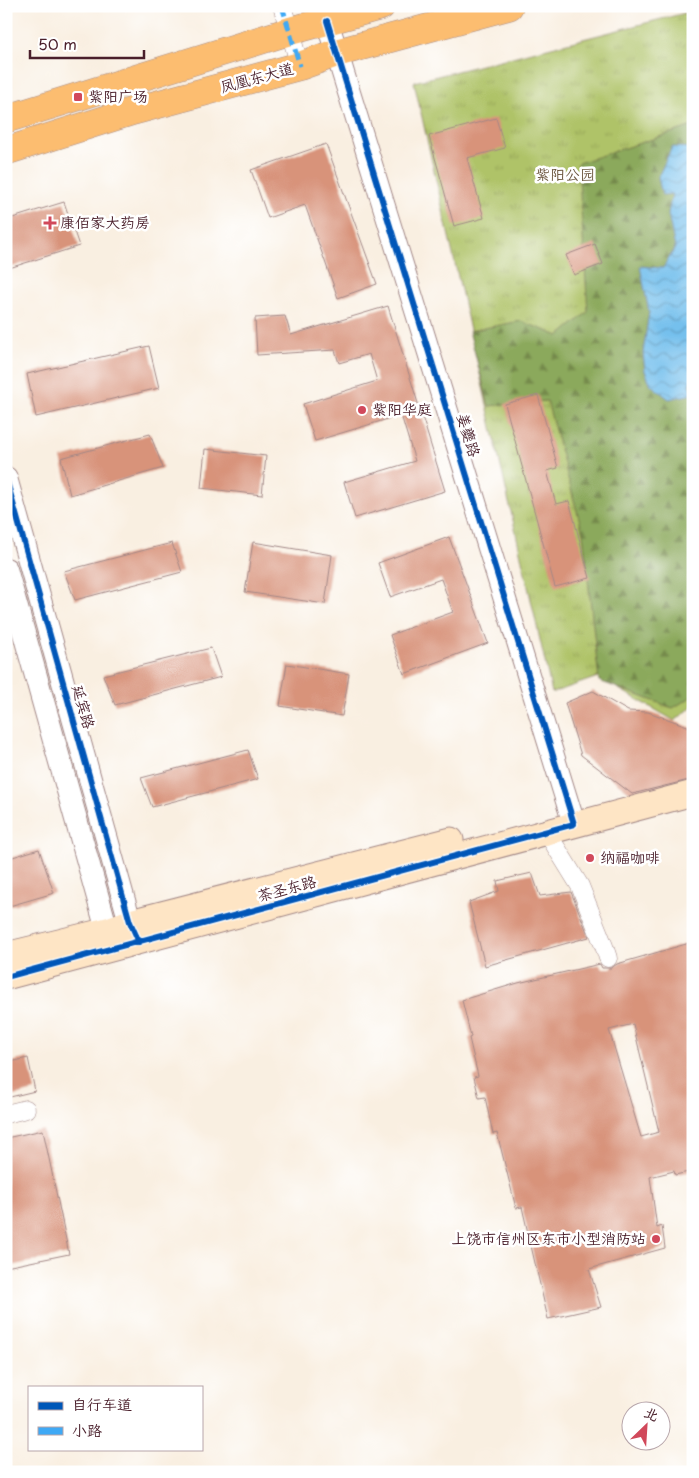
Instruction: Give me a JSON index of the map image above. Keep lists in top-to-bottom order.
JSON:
{
  "streets": {
    "main road": ["凤凰东大道", "茶圣东路"],
    "street": ["姜夔路", "延宾路"]
  },
  "crossings": [
    ["凤凰东大道", "姜夔路"],
    ["姜夔路", "茶圣东路"],
    ["延宾路", "茶圣东路"]
  ],
  "parks": ["紫阳公园"],
  "places": {
    "transit": ["紫阳广场"],
    "health": ["康佰家大药房"],
    "other": ["紫阳华庭", "纳福咖啡", "上饶市信州区东市小型消防站"]
  },
  "legend": ["自行车道", "小路"],
  "scale_bar": "50 m",
  "north": "top right"
}
